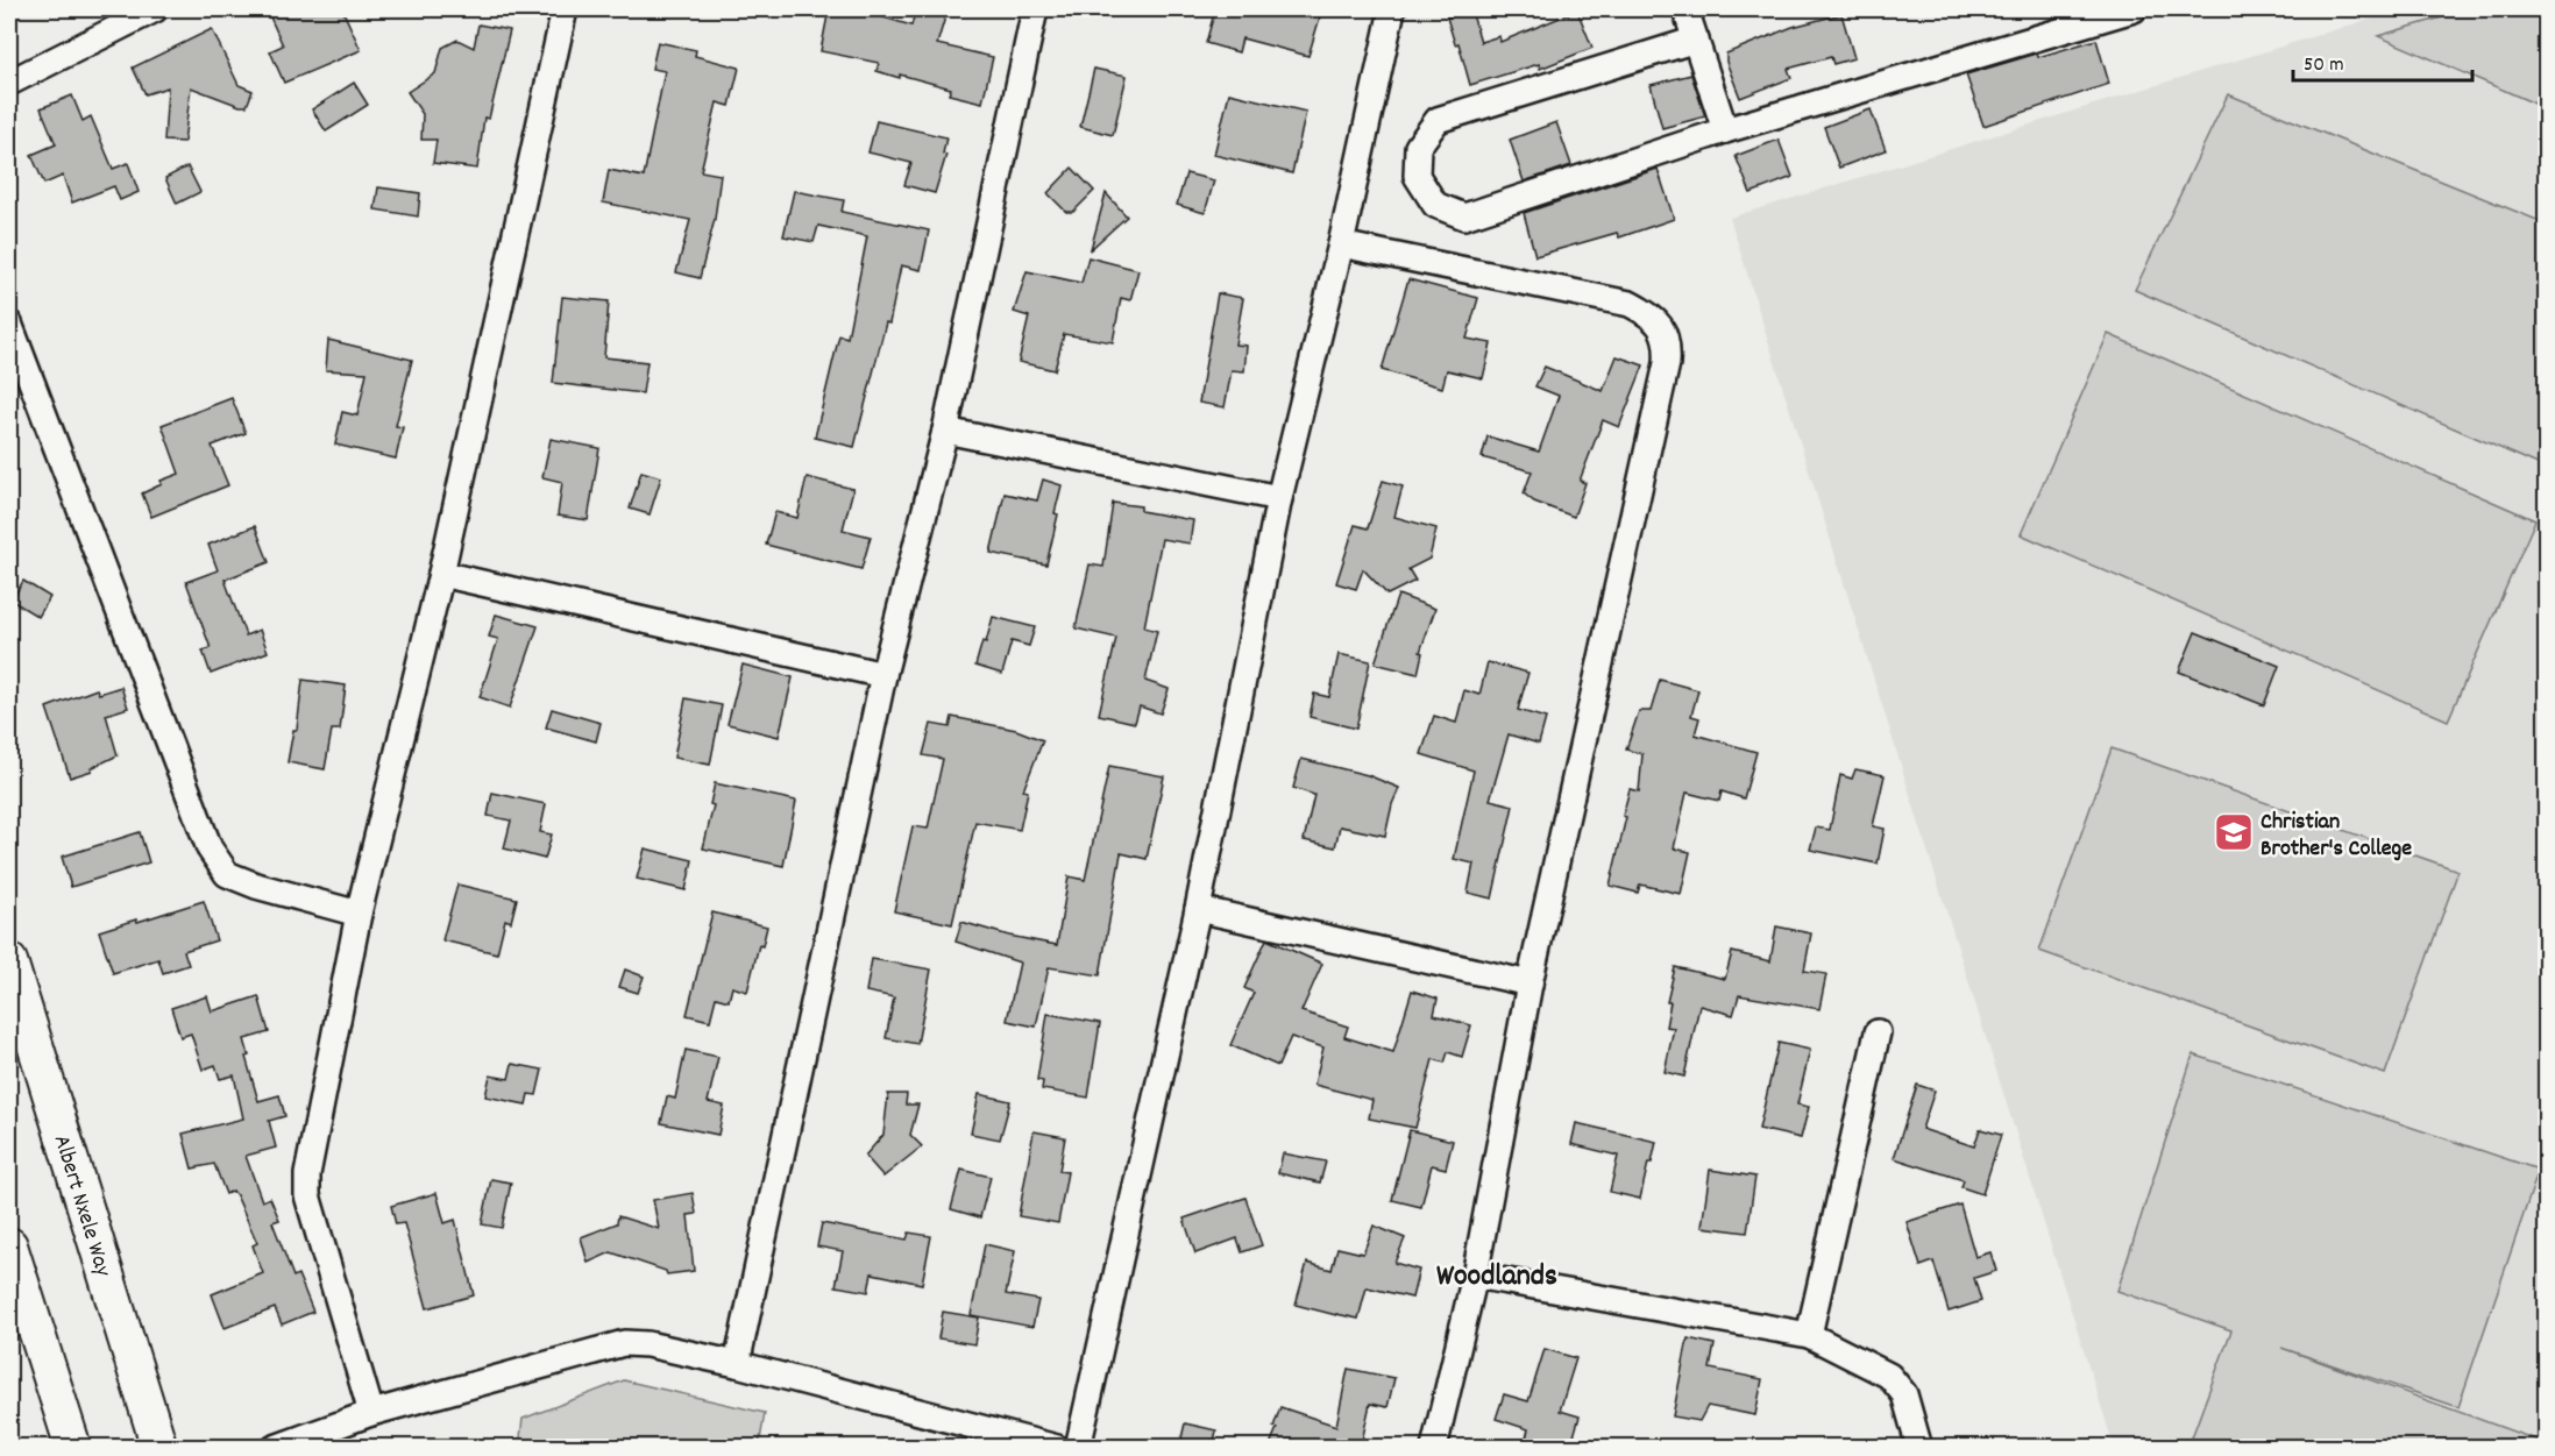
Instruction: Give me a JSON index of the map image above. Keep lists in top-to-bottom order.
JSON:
{
  "streets": {
    "main road": ["Albert Nxele Way"]
  },
  "districts": ["Woodlands"],
  "places": {
    "school or university": ["Christian Brother's College"]
  },
  "scale_bar": "50 m"
}
